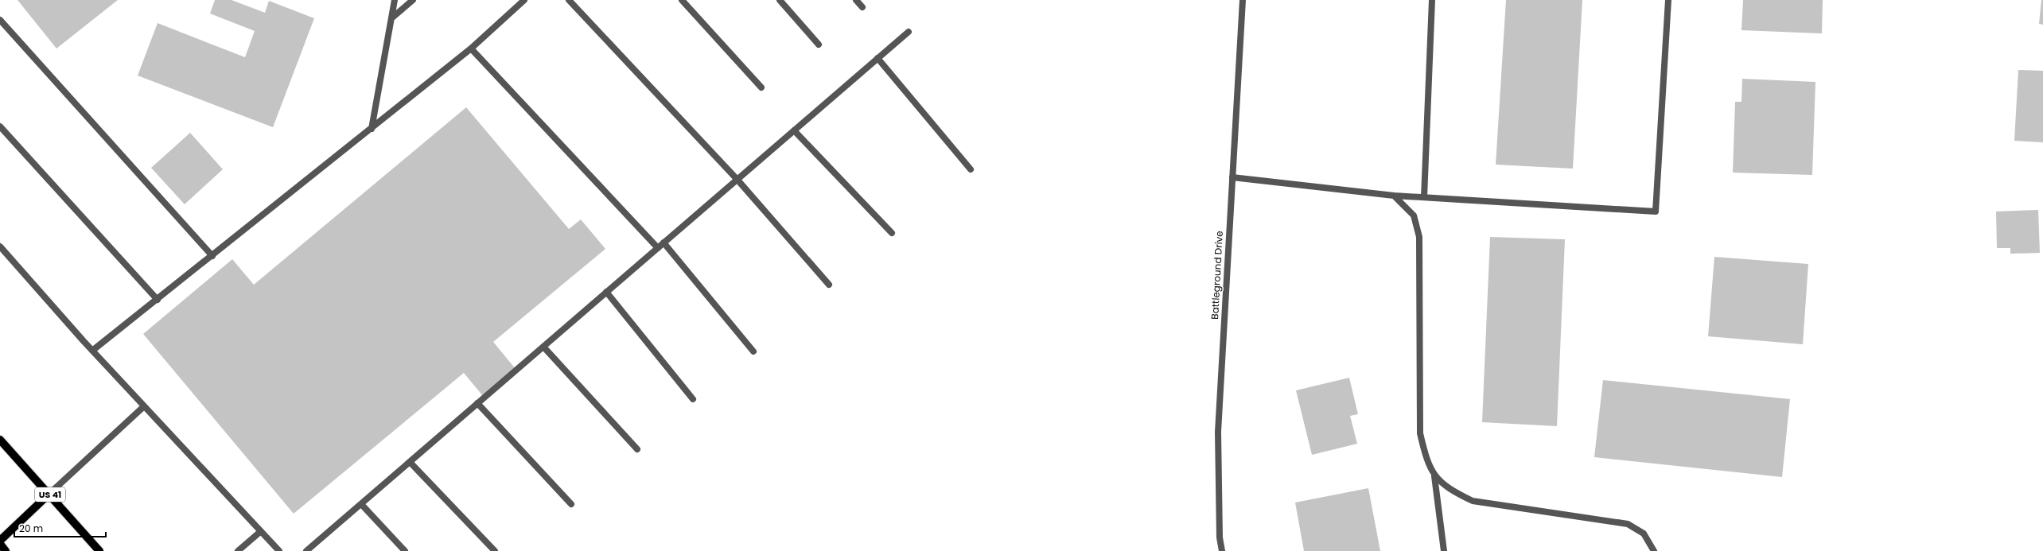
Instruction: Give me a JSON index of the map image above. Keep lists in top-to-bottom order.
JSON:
{
  "streets": {
    "main road": ["US 41"],
    "street": ["Battleground Drive"]
  },
  "scale_bar": "20 m"
}
